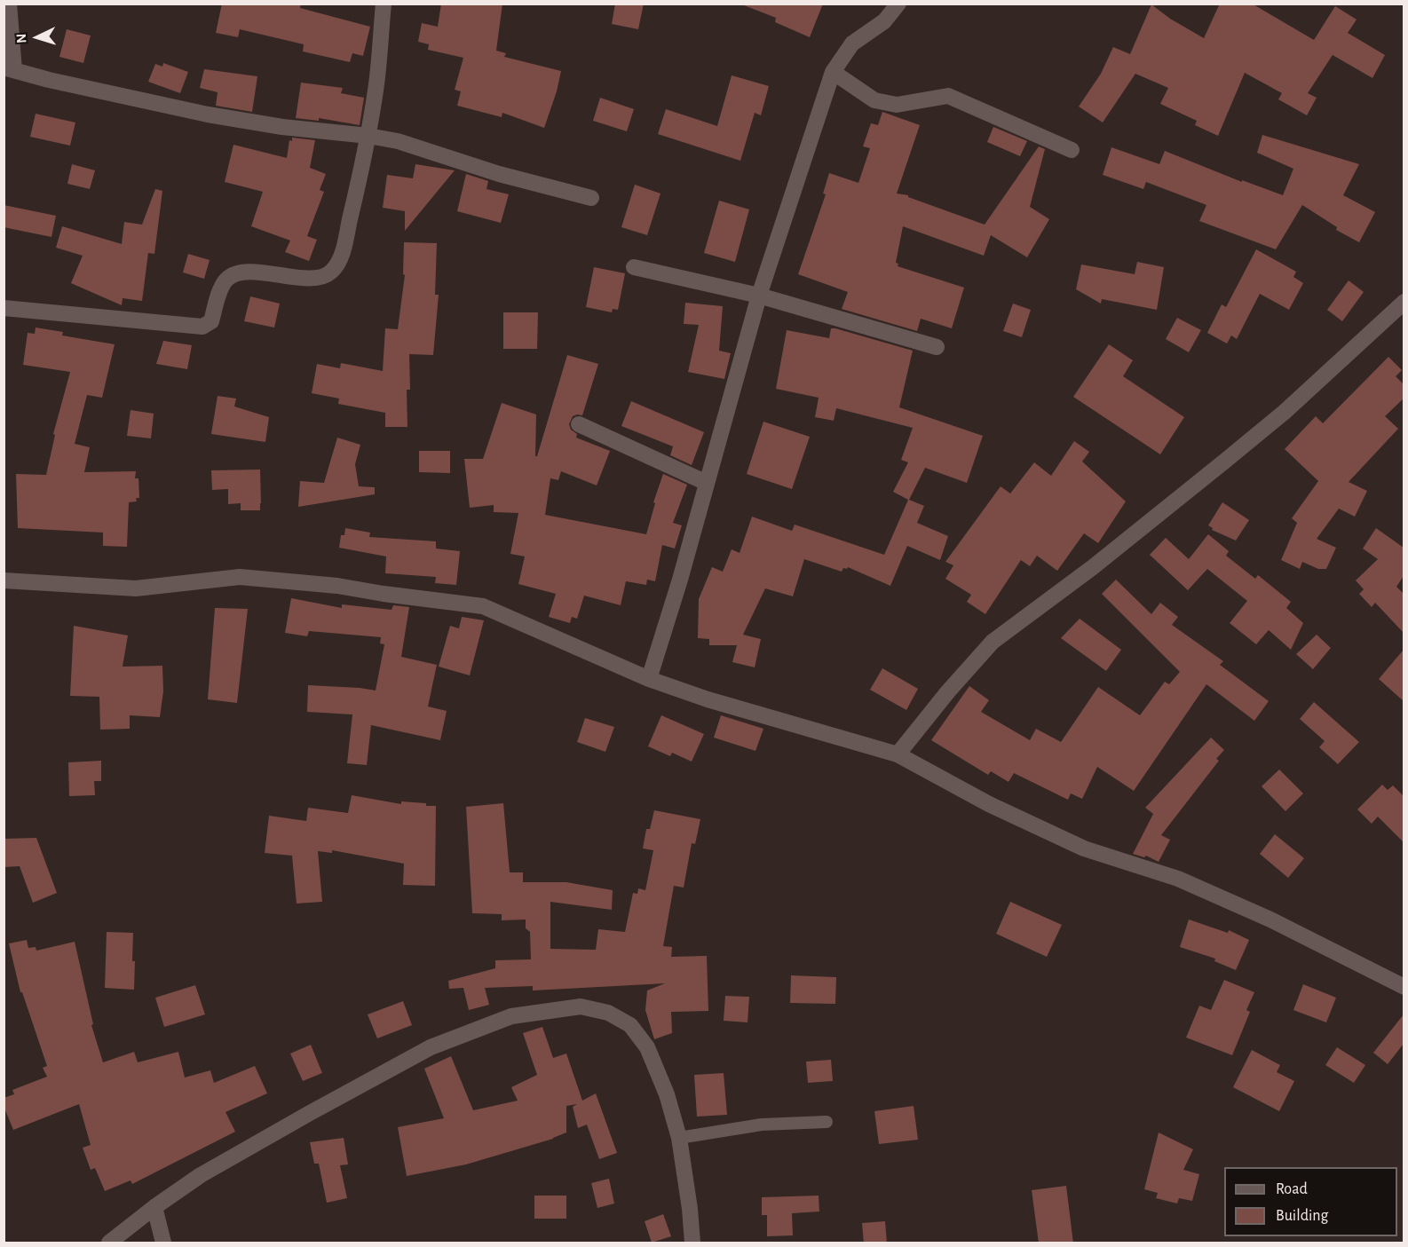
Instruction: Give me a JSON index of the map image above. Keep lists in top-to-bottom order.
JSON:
{
  "legend": ["Road", "Building"],
  "north": "left"
}
